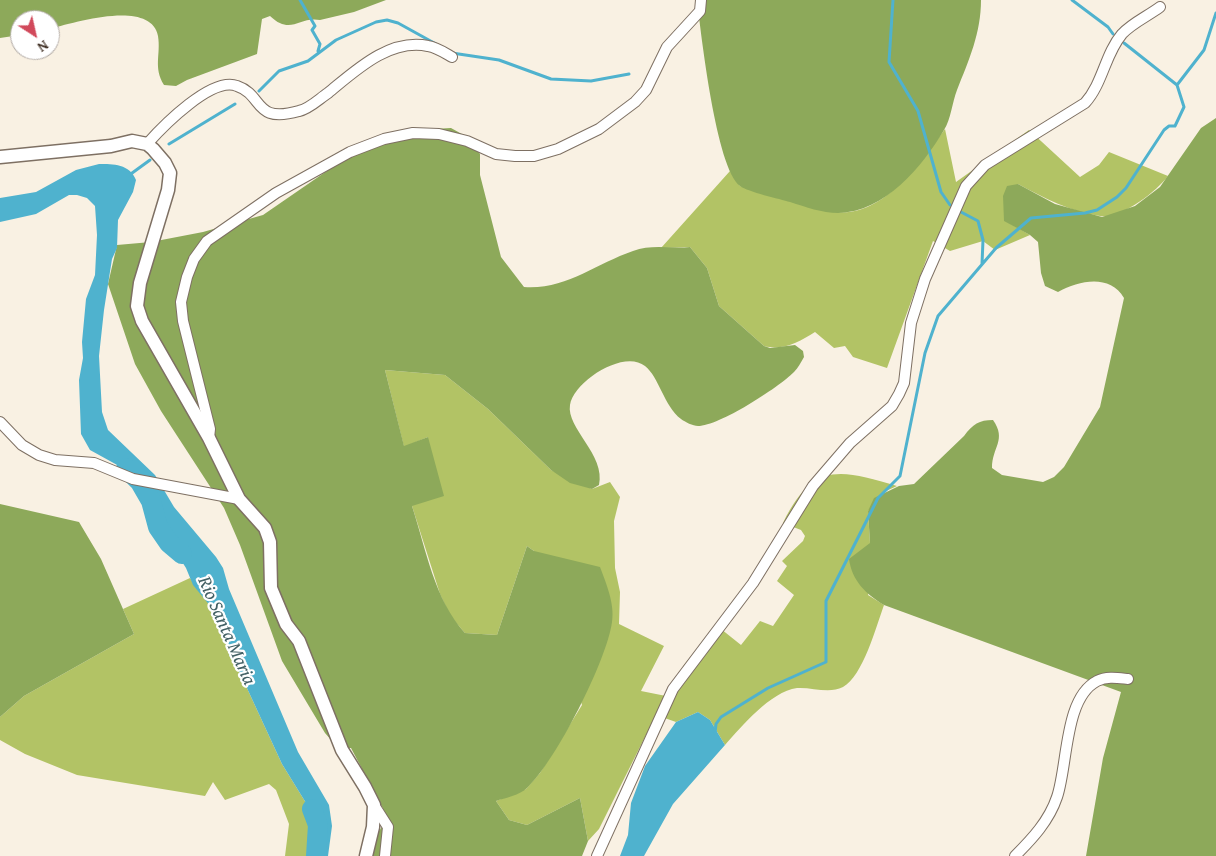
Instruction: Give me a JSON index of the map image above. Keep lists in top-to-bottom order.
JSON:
{
  "water": ["Rio Santa Maria"],
  "north": "bottom right"
}
